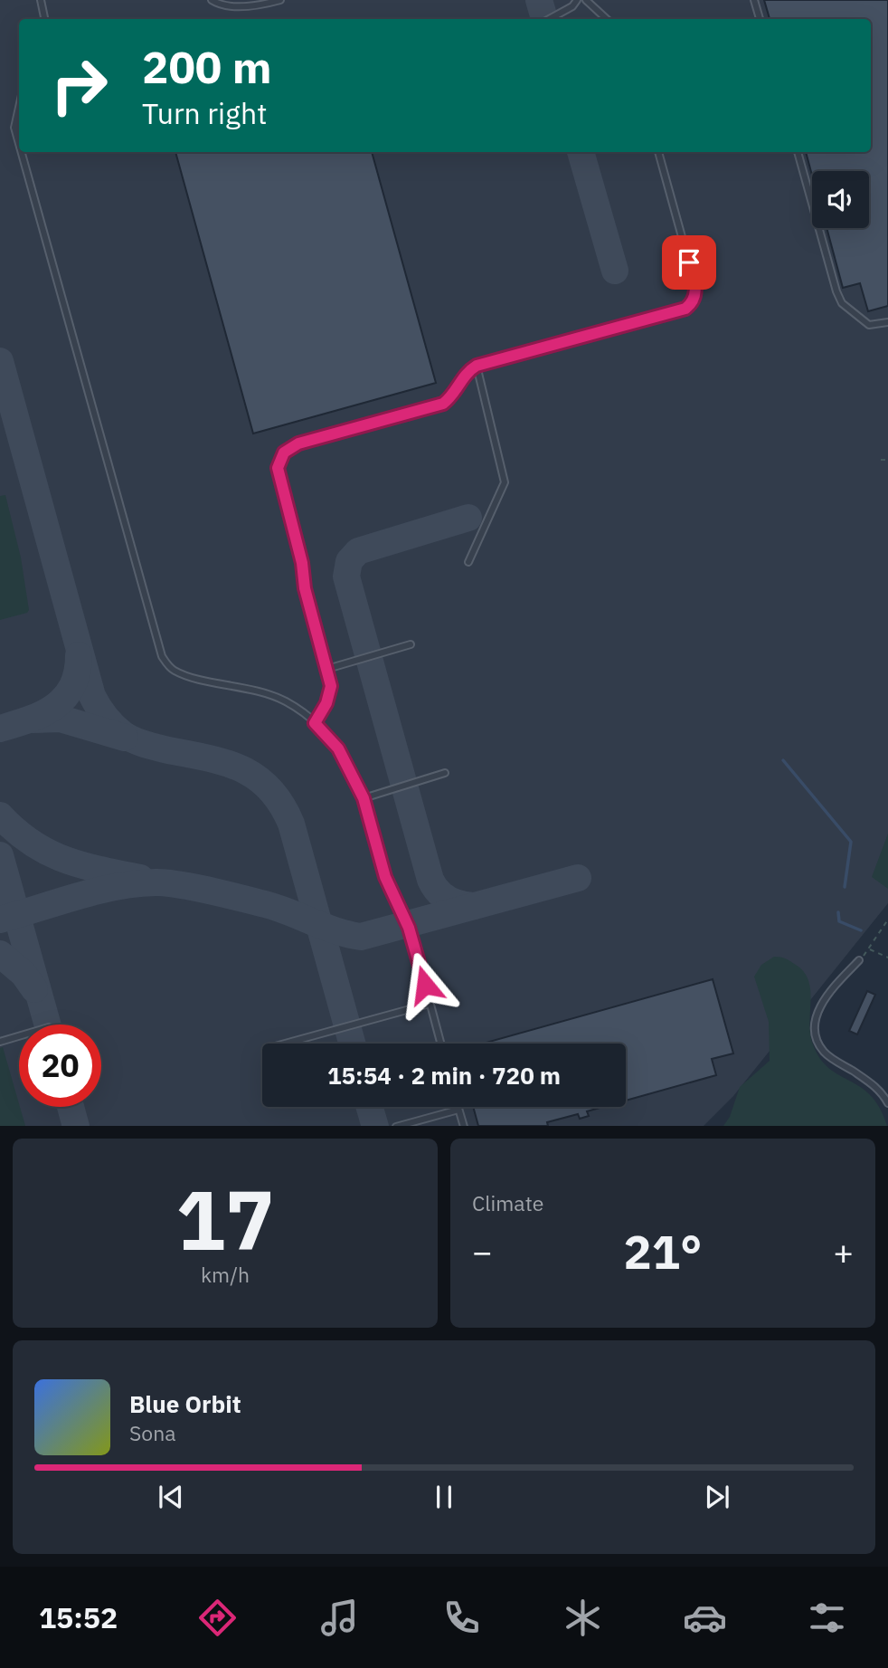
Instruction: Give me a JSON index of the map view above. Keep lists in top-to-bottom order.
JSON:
{
  "page": {
    "turn": ["200 m", "Turn right"],
    "limit": "20",
    "trip": "15:54 · 2 min · 720 m",
    "tile": [
      ["17", "km/h"],
      "Climate"
    ],
    "heat": ["−", "21°", "+"],
    "song": ["Blue Orbit", "Sona"],
    "tabs": "15:52"
  }
}
